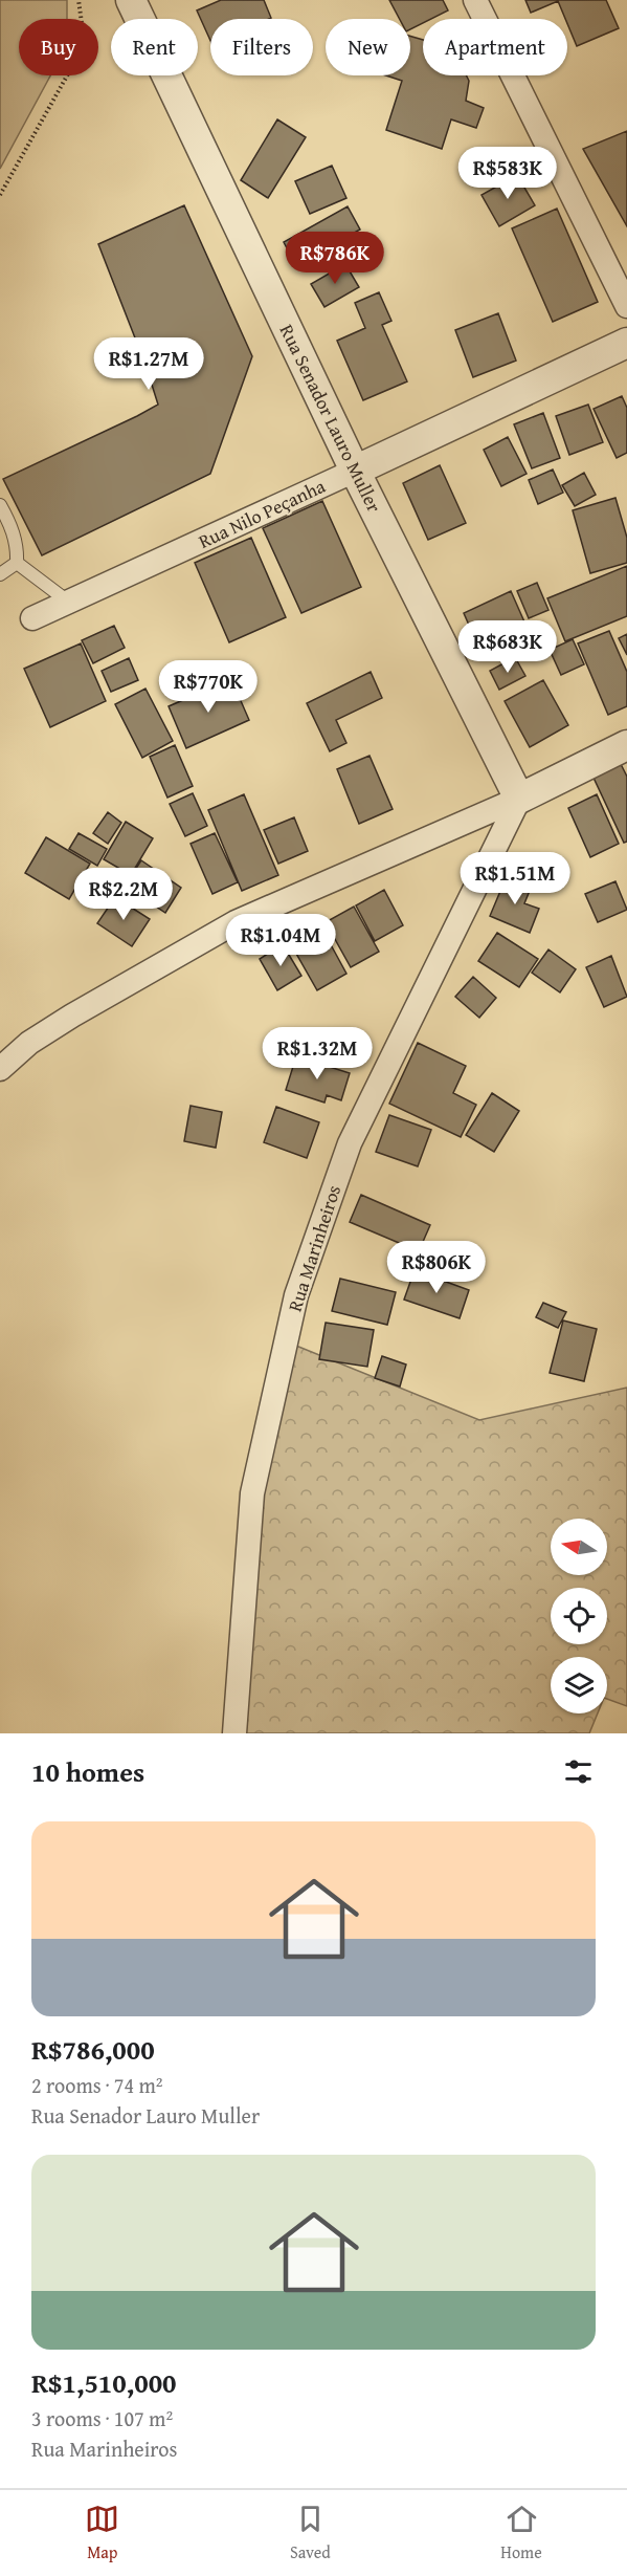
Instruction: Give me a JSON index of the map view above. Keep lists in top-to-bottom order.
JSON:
{
  "streets": {
    "street": ["Rua Senador Lauro Muller", "Rua Nilo Peçanha", "Rua Marinheiros"]
  },
  "crossings": [
    ["Rua Senador Lauro Muller", "Rua Nilo Peçanha"],
    ["Rua Senador Lauro Muller", "Rua Marinheiros"]
  ],
  "north": "left",
  "page": {
    "chip": [
      "Buy",
      "Rent",
      "Filters",
      "New",
      "Apartment"
    ],
    "price": [
      "R$583K",
      "R$786K",
      "R$1.27M",
      "R$683K",
      "R$770K",
      "R$1.51M",
      "R$2.2M",
      "R$1.04M",
      "R$1.32M",
      "R$806K"
    ],
    "heading": "10 homes",
    "list": [
      {
        "name": "R$786,000",
        "note": "2 rooms · 74 m² · Rua Senador Lauro Muller"
      },
      {
        "name": "R$1,510,000",
        "note": "3 rooms · 107 m² · Rua Marinheiros"
      }
    ],
    "tabs": ["Map", "Saved", "Home"]
  }
}
